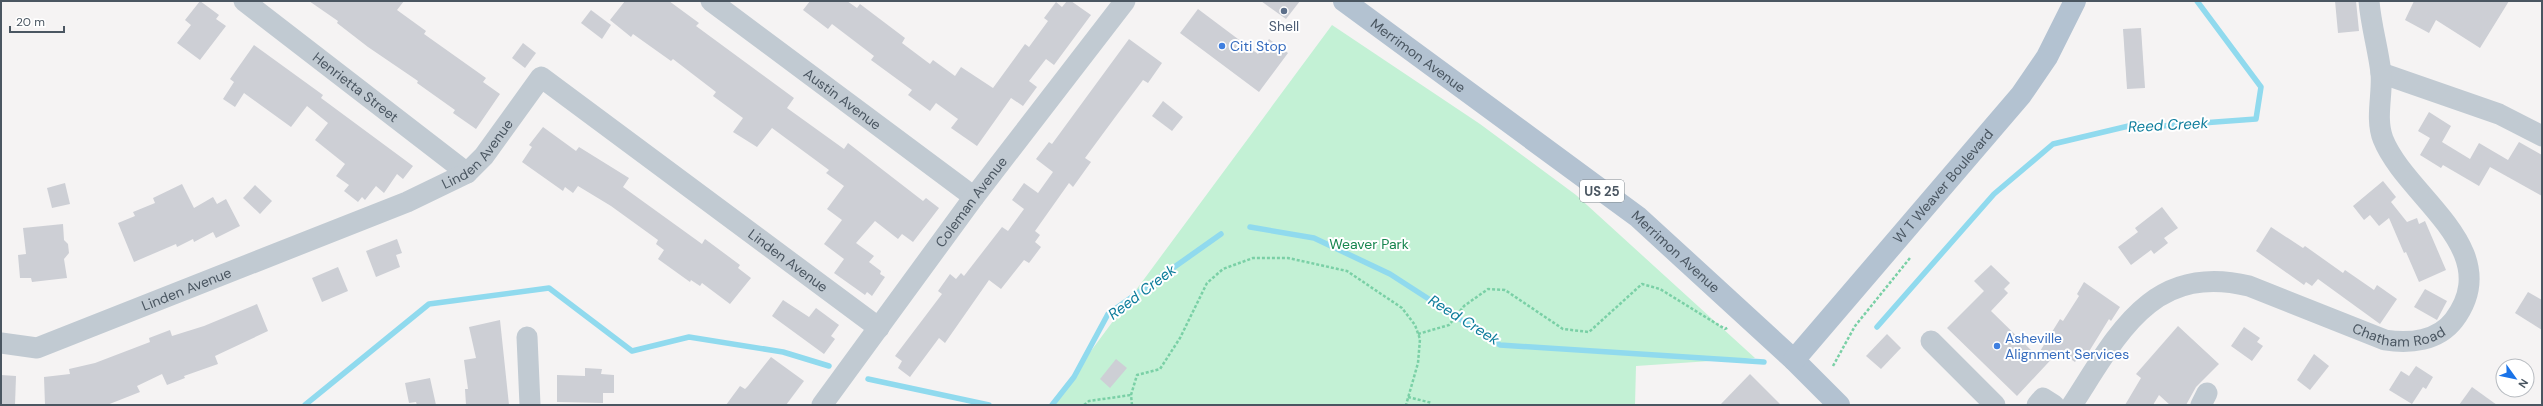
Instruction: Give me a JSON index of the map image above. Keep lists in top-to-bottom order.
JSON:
{
  "streets": {
    "main road": ["Merrimon Avenue", "W T Weaver Boulevard", "US 25"],
    "street": [
      "Henrietta Street",
      "Austin Avenue",
      "Linden Avenue",
      "Coleman Avenue",
      "Chatham Road"
    ]
  },
  "crossings": [
    ["Merrimon Avenue", "W T Weaver Boulevard"],
    ["Henrietta Street", "Linden Avenue"],
    ["Austin Avenue", "Coleman Avenue"],
    ["Linden Avenue", "Coleman Avenue"]
  ],
  "water": ["Reed Creek"],
  "parks": ["Weaver Park"],
  "places": ["Shell", "Citi Stop", "Asheville Alignment Services"],
  "scale_bar": "20 m",
  "north": "bottom right"
}
